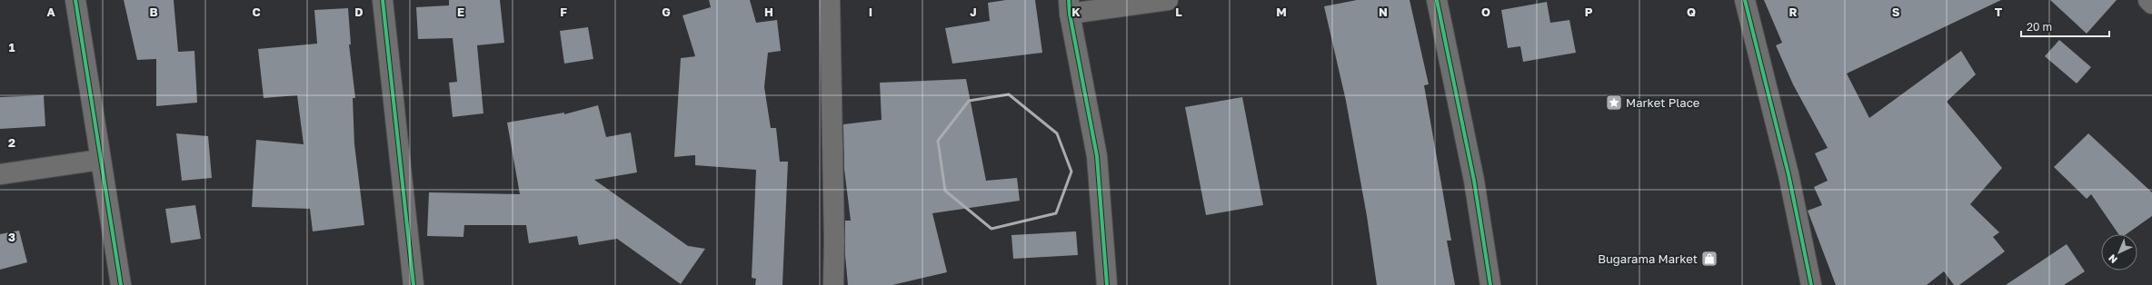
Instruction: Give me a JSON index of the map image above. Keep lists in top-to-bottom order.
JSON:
{
  "places": {
    "place": ["Market Place"],
    "shop": ["Bugarama Market"]
  },
  "scale_bar": "20 m",
  "north": "bottom left",
  "grid": {
    "columns": [
      "A",
      "B",
      "C",
      "D",
      "E",
      "F",
      "G",
      "H",
      "I",
      "J",
      "K",
      "L",
      "M",
      "N",
      "O",
      "P",
      "Q",
      "R",
      "S",
      "T"
    ],
    "rows": ["1", "2", "3"]
  }
}
